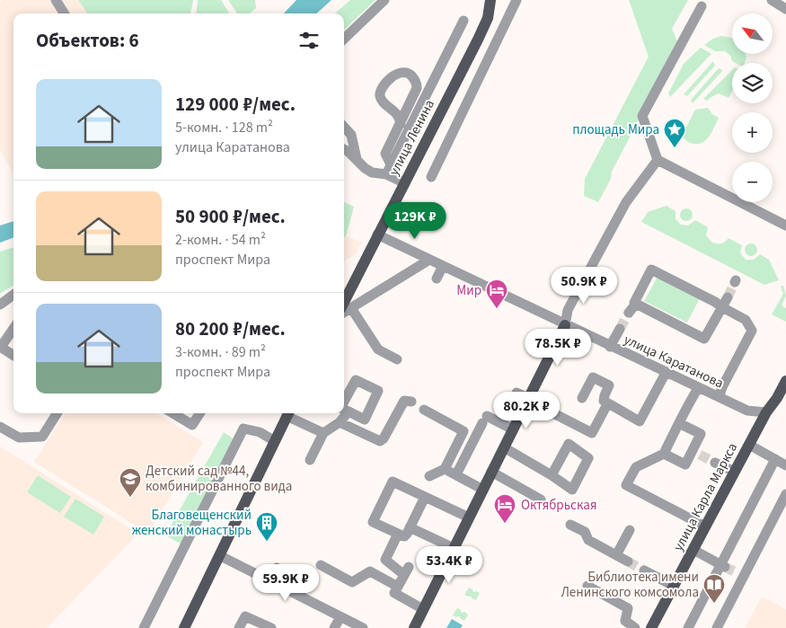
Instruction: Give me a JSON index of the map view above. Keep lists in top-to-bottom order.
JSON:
{
  "streets": {
    "main road": ["улица Ленина", "улица Карла Маркса"],
    "street": ["улица Каратанова"]
  },
  "crossings": [
    ["улица Ленина", "улица Каратанова"],
    ["улица Каратанова", "улица Карла Маркса"]
  ],
  "places": {
    "place": ["площадь Мира"],
    "hotel": ["Мир", "Октябрьская"],
    "school or university": ["Детский сад №44, комбинированного вида"],
    "building": ["Благовещенский женский монастырь"],
    "library": ["Библиотека имени Ленинского комсомола"]
  },
  "north": "top left",
  "page": {
    "map_buttons": ["+", "−"],
    "heading": "Объектов: 6",
    "list": [
      {
        "name": "129 000 ₽/мес.",
        "note": "5-комн. · 128 m² · улица Каратанова"
      },
      {
        "name": "50 900 ₽/мес.",
        "note": "2-комн. · 54 m² · проспект Мира"
      },
      {
        "name": "80 200 ₽/мес.",
        "note": "3-комн. · 89 m² · проспект Мира"
      }
    ],
    "price": [
      "129K ₽",
      "50.9K ₽",
      "78.5K ₽",
      "80.2K ₽",
      "53.4K ₽",
      "59.9K ₽"
    ]
  }
}
